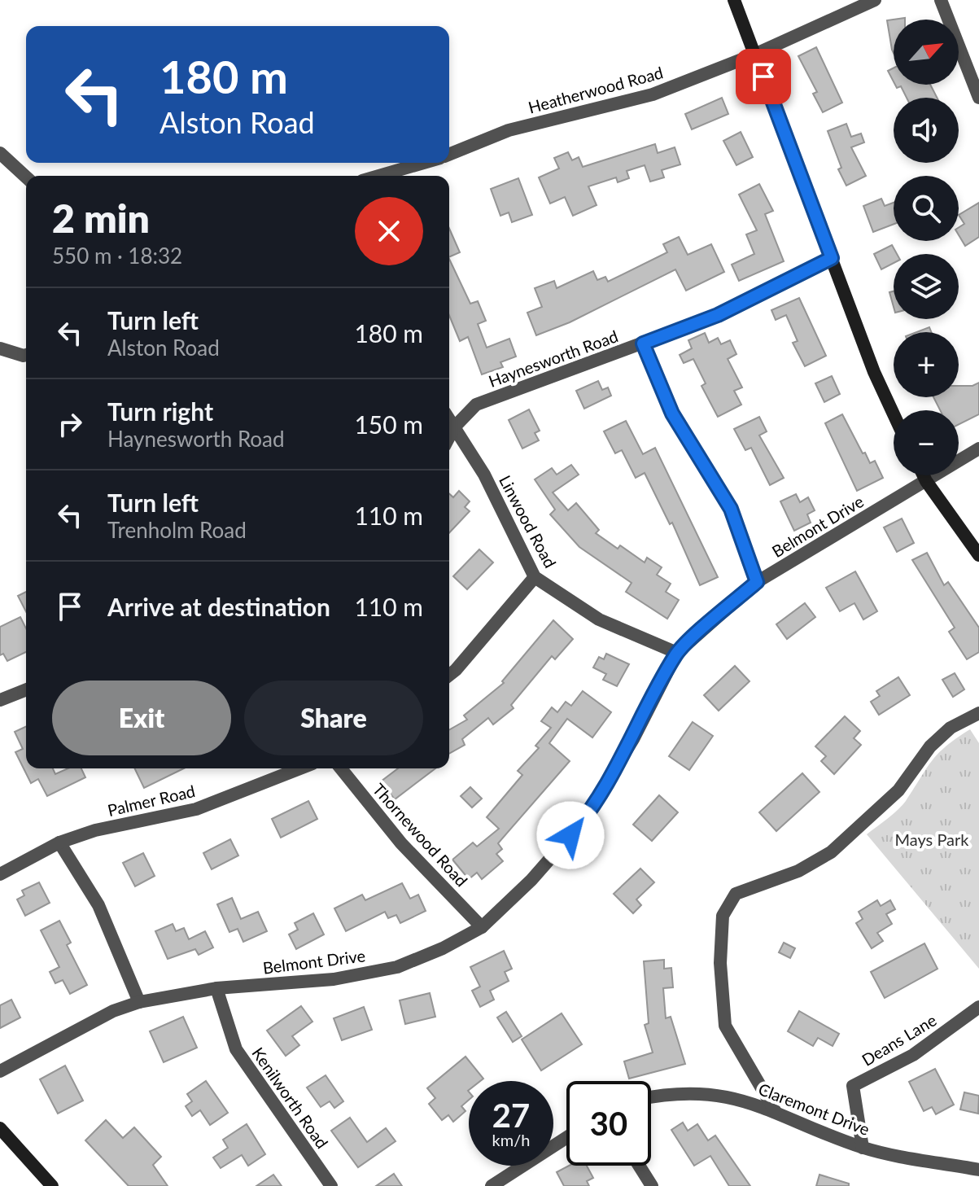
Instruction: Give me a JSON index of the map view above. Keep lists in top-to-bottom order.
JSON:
{
  "streets": {
    "street": [
      "Heatherwood Road",
      "Haynesworth Road",
      "Linwood Road",
      "Belmont Drive",
      "Palmer Road",
      "Thornewood Road",
      "Deans Lane",
      "Kenilworth Road",
      "Claremont Drive"
    ]
  },
  "crossings": [
    ["Haynesworth Road", "Linwood Road"],
    ["Linwood Road", "Belmont Drive"],
    ["Belmont Drive", "Thornewood Road"],
    ["Belmont Drive", "Kenilworth Road"],
    ["Deans Lane", "Claremont Drive"]
  ],
  "parks": ["Mays Park"],
  "north": "top right",
  "page": {
    "map_buttons": ["+", "−"],
    "turn": ["180 m", "Alston Road"],
    "heading": ["2 min", "550 m · 18:32"],
    "list": [
      {
        "name": "Turn left",
        "note": "Alston Road",
        "value": "180 m"
      },
      {
        "name": "Turn right",
        "note": "Haynesworth Road",
        "value": "150 m"
      },
      {
        "name": "Turn left",
        "note": "Trenholm Road",
        "value": "110 m"
      },
      {
        "name": "Arrive at destination",
        "value": "110 m"
      }
    ],
    "buttons": ["Exit", "Share"],
    "speed": "27 km/h",
    "limit": "30"
  }
}
